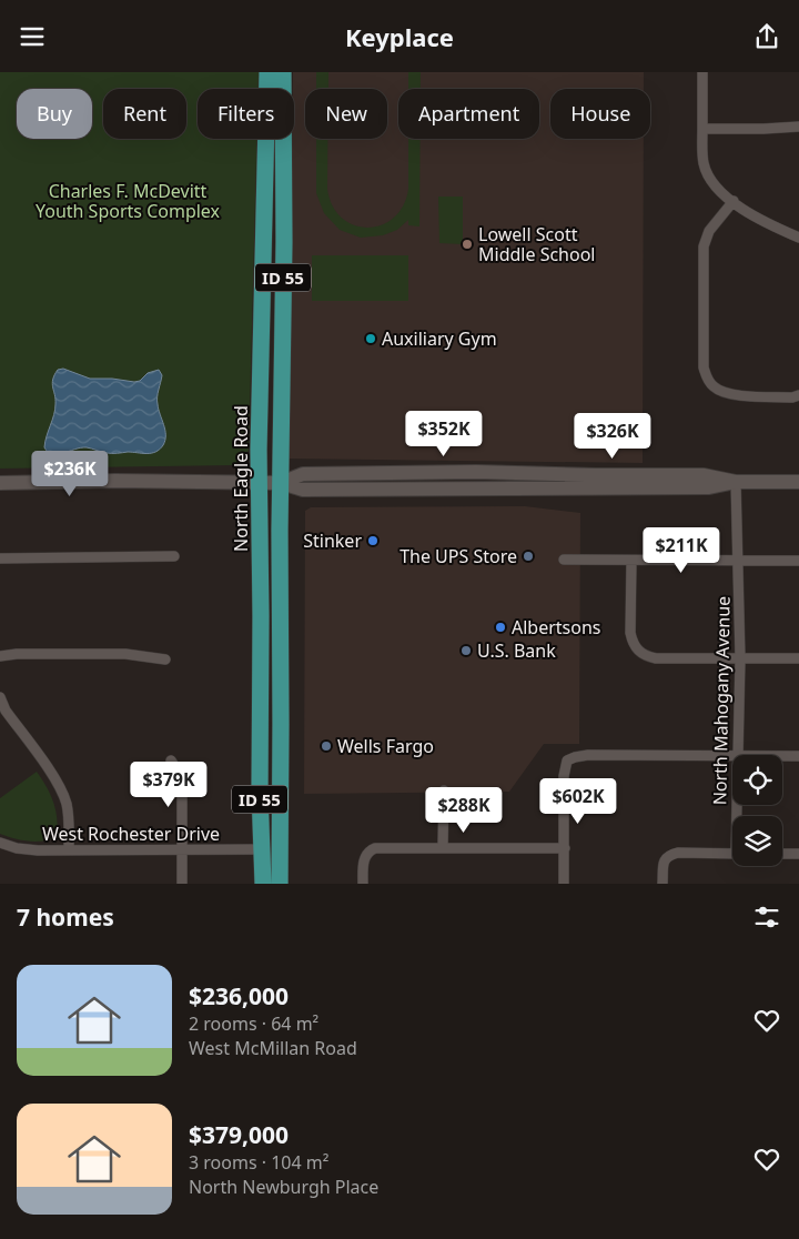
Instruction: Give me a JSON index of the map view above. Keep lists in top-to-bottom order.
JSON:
{
  "streets": {
    "highway": ["ID 55", "North Eagle Road"],
    "street": ["North Mahogany Avenue", "West Rochester Drive"]
  },
  "crossings": [
    ["North Eagle Road", "West Rochester Drive"]
  ],
  "parks": ["Charles F. McDevitt Youth Sports Complex"],
  "places": [
    "Lowell Scott Middle School",
    "Auxiliary Gym",
    "Stinker",
    "The UPS Store",
    "Albertsons",
    "U.S. Bank",
    "Wells Fargo"
  ],
  "page": {
    "header": "Keyplace",
    "chip": [
      "Buy",
      "Rent",
      "Filters",
      "New",
      "Apartment",
      "House"
    ],
    "price": [
      "$352K",
      "$326K",
      "$236K",
      "$211K",
      "$379K",
      "$602K",
      "$288K"
    ],
    "heading": "7 homes",
    "list": [
      {
        "name": "$236,000",
        "note": "2 rooms · 64 m² · West McMillan Road"
      },
      {
        "name": "$379,000",
        "note": "3 rooms · 104 m² · North Newburgh Place"
      }
    ]
  }
}
